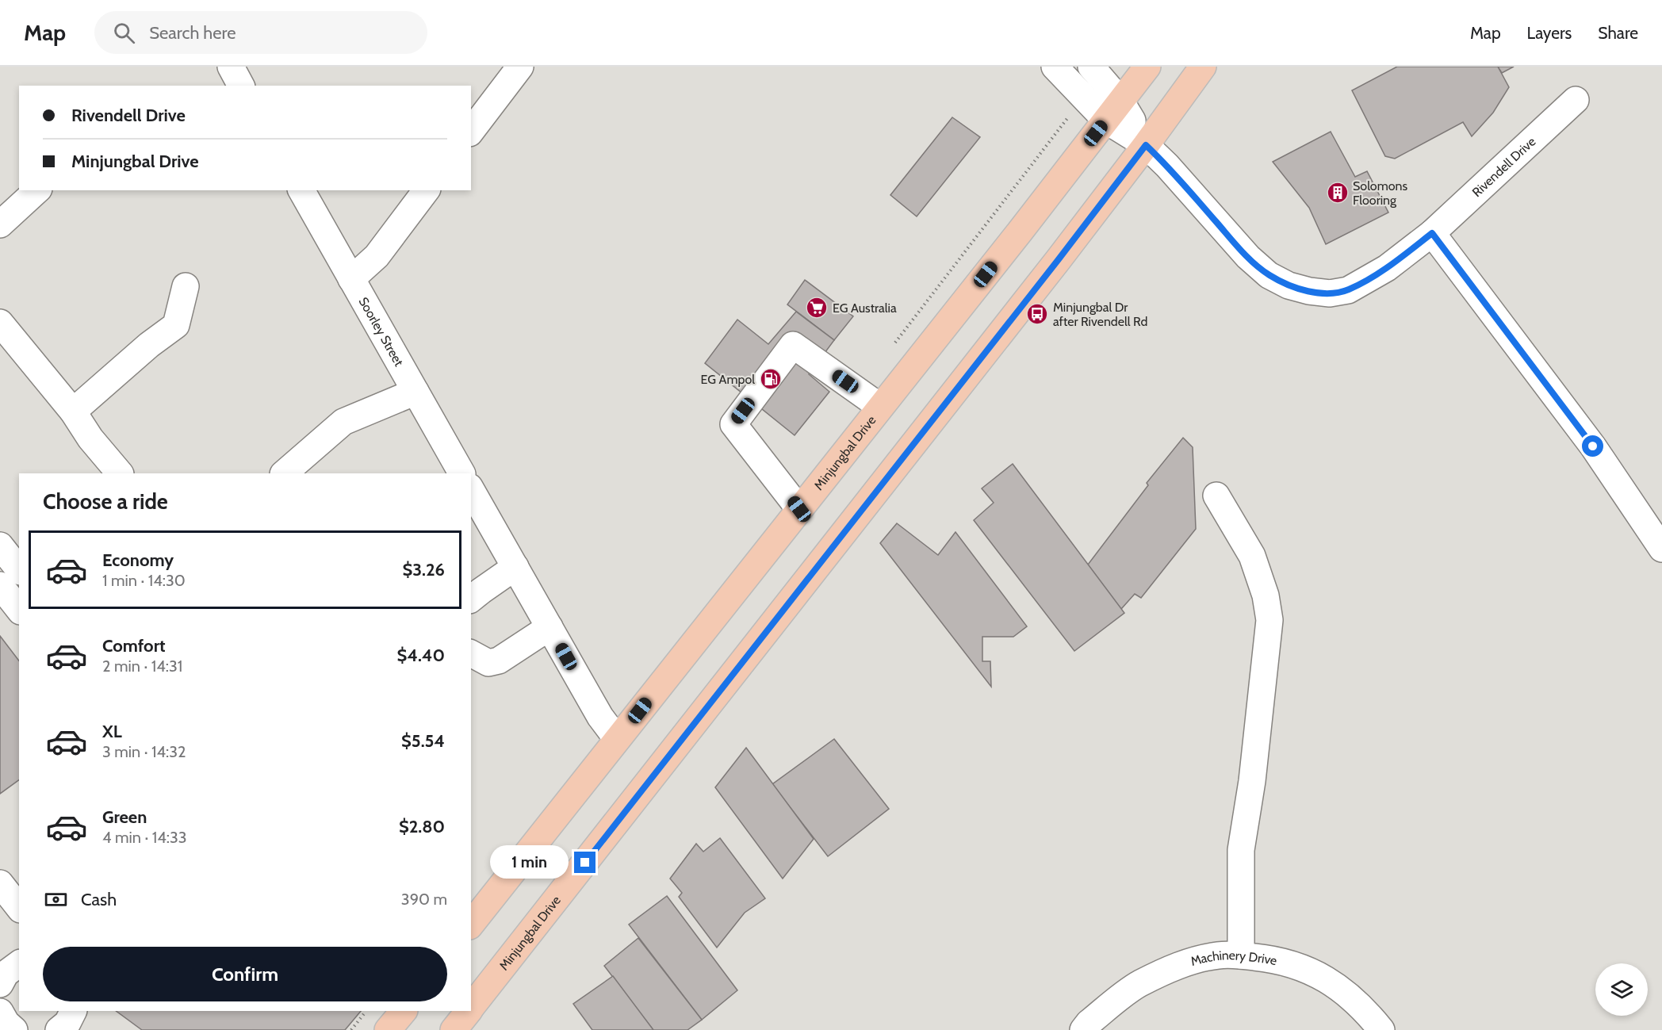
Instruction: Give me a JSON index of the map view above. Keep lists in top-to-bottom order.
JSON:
{
  "streets": {
    "main road": ["Minjungbal Drive"],
    "street": ["Rivendell Drive", "Soorley Street", "Machinery Drive"]
  },
  "crossings": [
    ["Rivendell Drive", "Minjungbal Drive"]
  ],
  "places": {
    "building": ["Solomons Flooring"],
    "supermarket": ["EG Australia"],
    "bus stop": ["Minjungbal Dr after Rivendell Rd"],
    "fuel station": ["EG Ampol"]
  },
  "page": {
    "header": "Map",
    "search": "Search here",
    "nav": ["Map", "Layers", "Share"],
    "banner": ["Rivendell Drive", "Minjungbal Drive"],
    "heading": "Choose a ride",
    "list": [
      {
        "name": "Economy",
        "note": "1 min · 14:30",
        "value": "$3.26"
      },
      {
        "name": "Comfort",
        "note": "2 min · 14:31",
        "value": "$4.40"
      },
      {
        "name": "XL",
        "note": "3 min · 14:32",
        "value": "$5.54"
      },
      {
        "name": "Green",
        "note": "4 min · 14:33",
        "value": "$2.80"
      }
    ],
    "bubble": "1 min",
    "pay": ["Cash", "390 m"],
    "buttons": "Confirm"
  }
}
